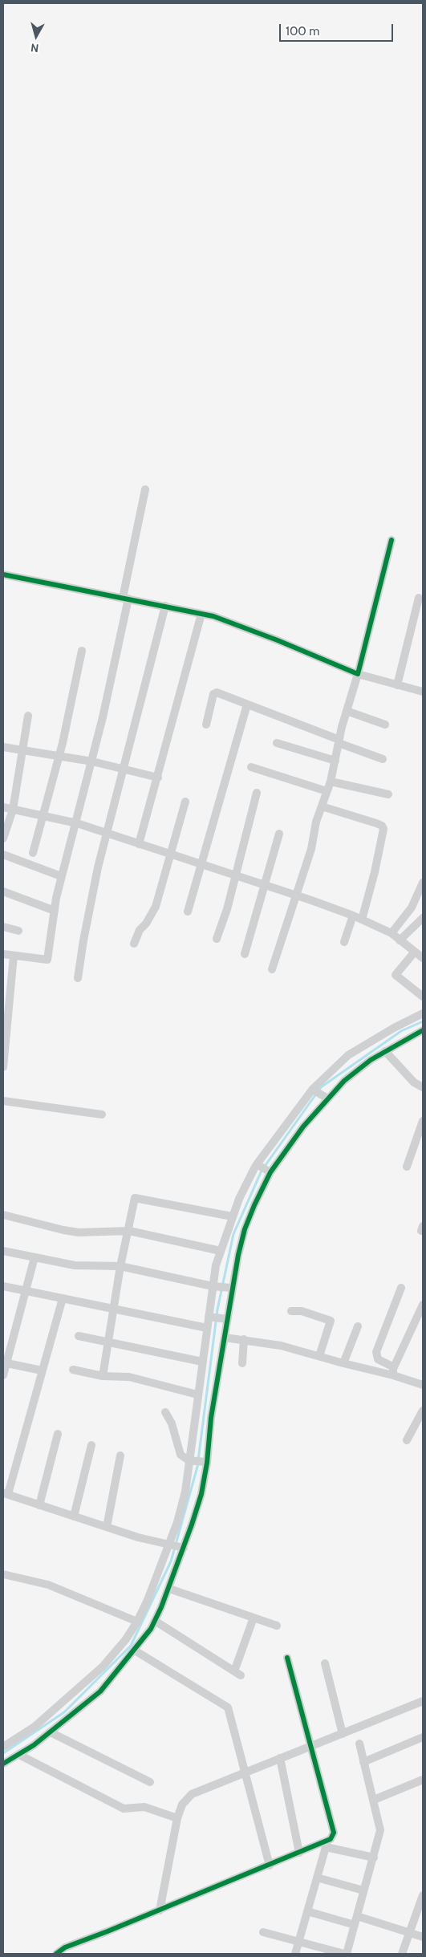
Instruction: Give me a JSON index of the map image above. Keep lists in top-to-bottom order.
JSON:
{
  "scale_bar": "100 m",
  "north": "bottom"
}
